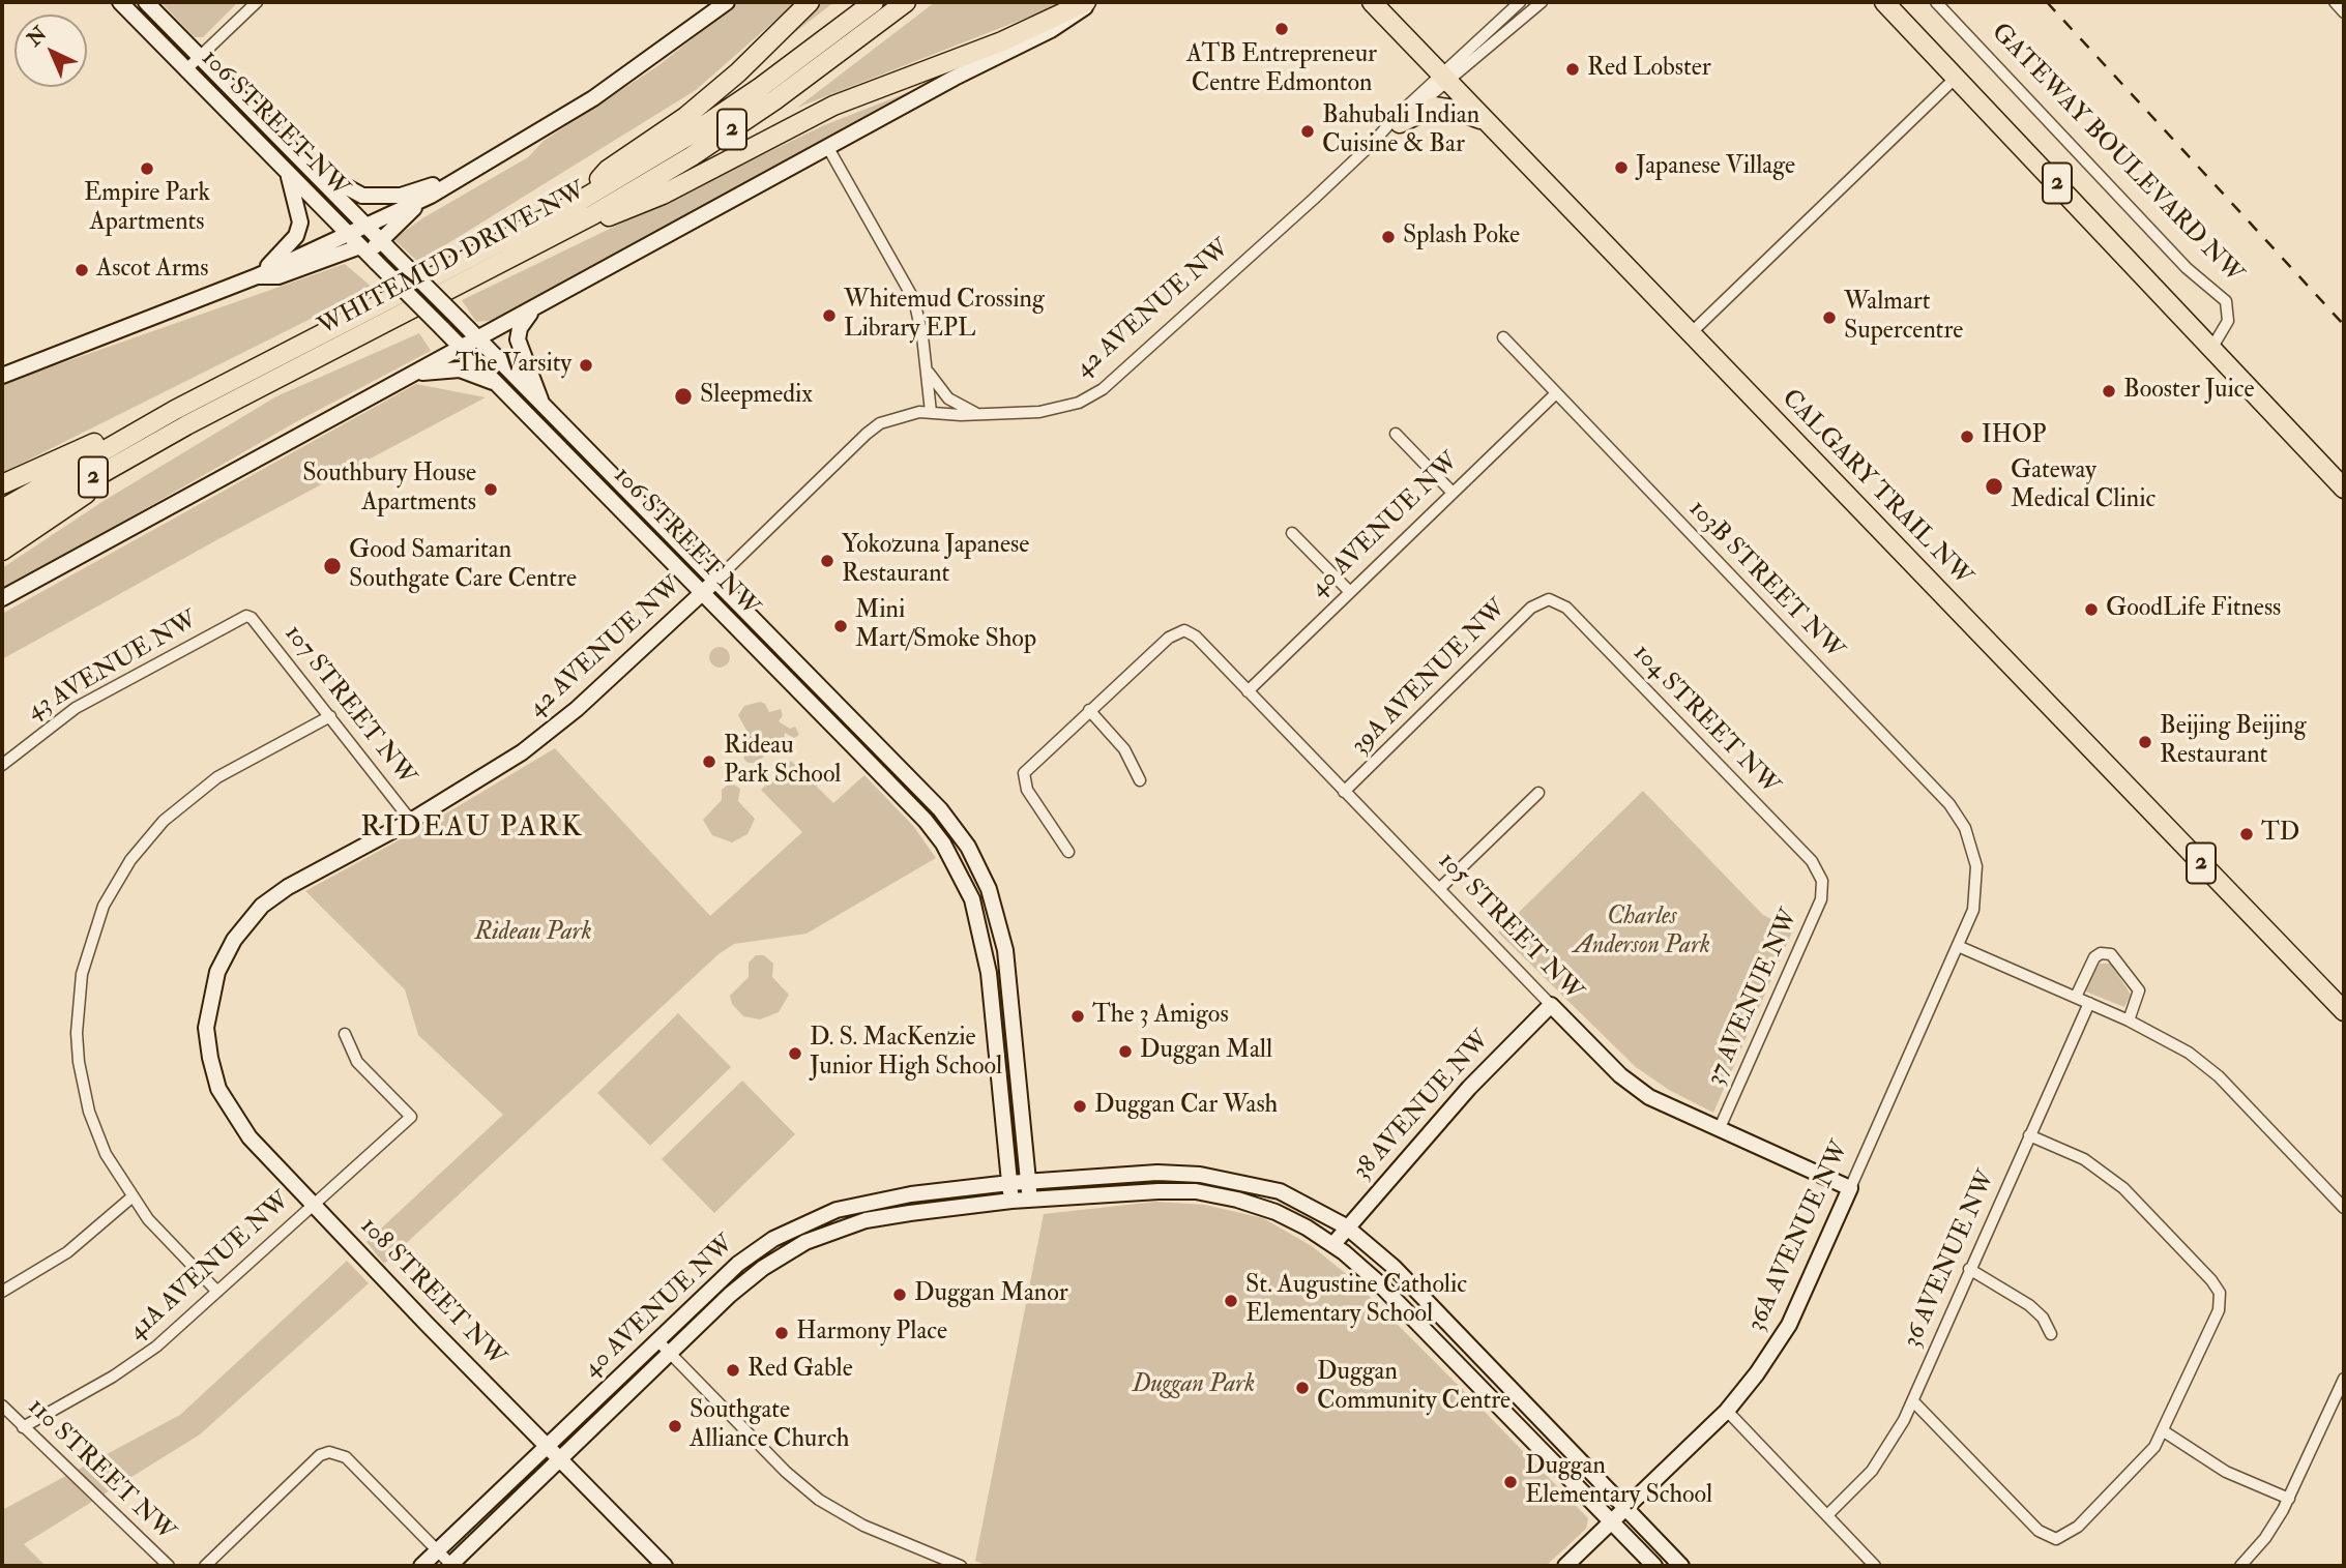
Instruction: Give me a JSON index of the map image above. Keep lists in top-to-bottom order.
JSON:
{
  "streets": {
    "highway": ["2", "WHITEMUD DRIVE NW", "CALGARY TRAIL NW"],
    "street": [
      "106 STREET NW",
      "GATEWAY BOULEVARD NW",
      "42 AVENUE NW",
      "40 AVENUE NW",
      "103B STREET NW",
      "43 AVENUE NW",
      "39A AVENUE NW",
      "107 STREET NW",
      "104 STREET NW",
      "105 STREET NW",
      "37 AVENUE NW",
      "38 AVENUE NW",
      "36A AVENUE NW",
      "36 AVENUE NW",
      "41A AVENUE NW",
      "108 STREET NW",
      "110 STREET NW"
    ]
  },
  "crossings": [
    ["106 STREET NW", "42 AVENUE NW"],
    ["106 STREET NW", "40 AVENUE NW"],
    ["2", "GATEWAY BOULEVARD NW"],
    ["42 AVENUE NW", "CALGARY TRAIL NW"],
    ["42 AVENUE NW", "107 STREET NW"],
    ["42 AVENUE NW", "108 STREET NW"],
    ["40 AVENUE NW", "103B STREET NW"],
    ["40 AVENUE NW", "105 STREET NW"],
    ["40 AVENUE NW", "108 STREET NW"],
    ["103B STREET NW", "36A AVENUE NW"],
    ["43 AVENUE NW", "107 STREET NW"],
    ["39A AVENUE NW", "104 STREET NW"],
    ["39A AVENUE NW", "105 STREET NW"],
    ["104 STREET NW", "37 AVENUE NW"],
    ["105 STREET NW", "37 AVENUE NW"],
    ["105 STREET NW", "38 AVENUE NW"],
    ["105 STREET NW", "36A AVENUE NW"],
    ["41A AVENUE NW", "108 STREET NW"],
    ["41A AVENUE NW", "110 STREET NW"]
  ],
  "districts": ["RIDEAU PARK"],
  "parks": ["Charles Anderson Park", "Rideau Park", "Duggan Park"],
  "places": [
    "ATB Entrepreneur Centre Edmonton",
    "Red Lobster",
    "Bahubali Indian Cuisine & Bar",
    "Japanese Village",
    "Empire Park Apartments",
    "Splash Poke",
    "Ascot Arms",
    "Whitemud Crossing Library EPL",
    "Walmart Supercentre",
    "The Varsity",
    "Booster Juice",
    "Sleepmedix",
    "IHOP",
    "Gateway Medical Clinic",
    "Southbury House Apartments",
    "Yokozuna Japanese Restaurant",
    "Good Samaritan Southgate Care Centre",
    "GoodLife Fitness",
    "Mini Mart/Smoke Shop",
    "Beijing Beijing Restaurant",
    "Rideau Park School",
    "TD",
    "The 3 Amigos",
    "Duggan Mall",
    "D. S. MacKenzie Junior High School",
    "Duggan Car Wash",
    "Duggan Manor",
    "St. Augustine Catholic Elementary School",
    "Harmony Place",
    "Red Gable",
    "Duggan Community Centre",
    "Southgate Alliance Church",
    "Duggan Elementary School"
  ],
  "north": "top left"
}
